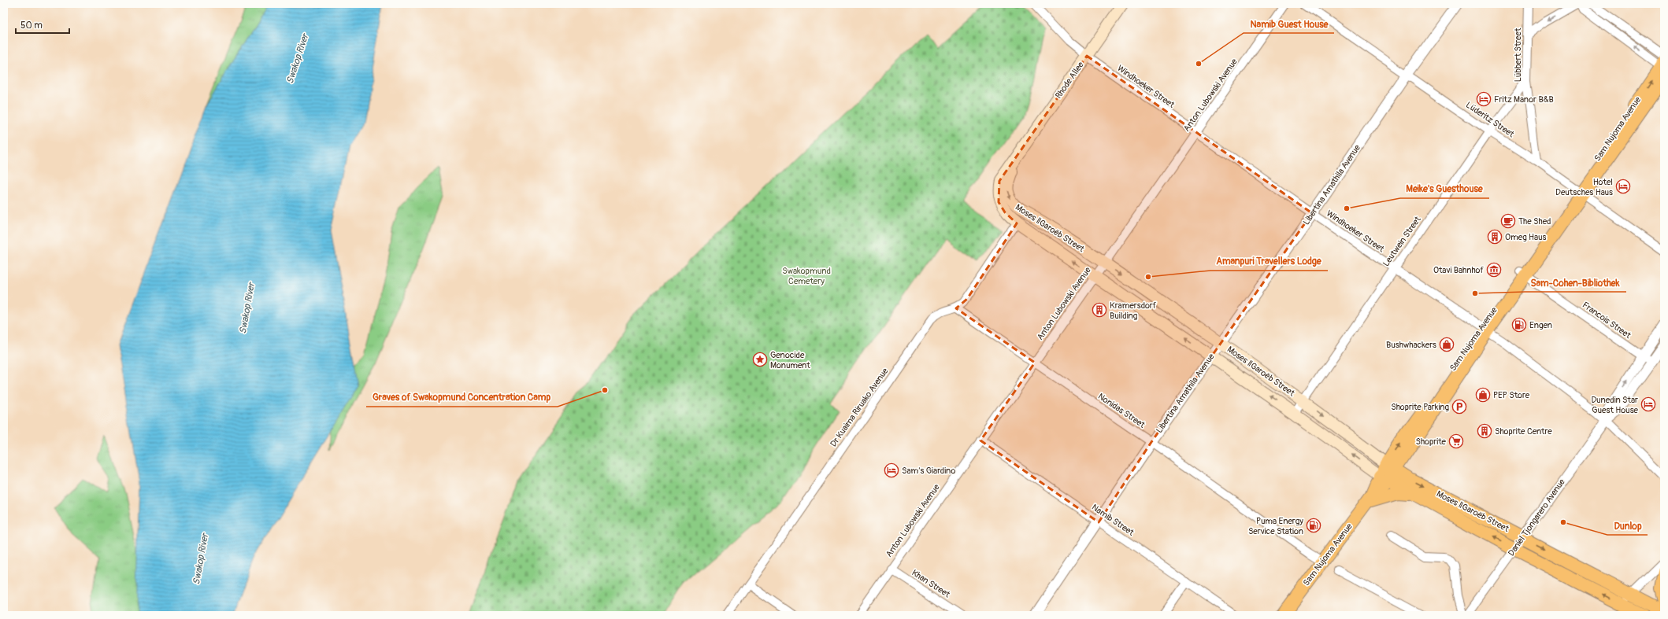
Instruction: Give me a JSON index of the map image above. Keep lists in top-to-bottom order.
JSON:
{
  "streets": {
    "main road": ["Rhode Allee", "Sam Nujoma Avenue", "Moses ǁGaroëb Street"],
    "street": [
      "Lübbert Street",
      "Windhoeker Street",
      "Anton Lubowski Avenue",
      "Lüderitz Street",
      "Libertina Amathila Avenue",
      "Leutwein Street",
      "Francois Street",
      "Dr Kuaima Riruako Avenue",
      "Nonidas Street",
      "Daniel Tjongarero Avenue",
      "Namib Street",
      "Khan Street"
    ]
  },
  "crossings": [
    ["Lübbert Street", "Lüderitz Street"],
    ["Lübbert Street", "Leutwein Street"],
    ["Rhode Allee", "Windhoeker Street"],
    ["Rhode Allee", "Moses ǁGaroëb Street"],
    ["Windhoeker Street", "Anton Lubowski Avenue"],
    ["Windhoeker Street", "Sam Nujoma Avenue"],
    ["Windhoeker Street", "Libertina Amathila Avenue"],
    ["Windhoeker Street", "Leutwein Street"],
    ["Windhoeker Street", "Daniel Tjongarero Avenue"],
    ["Anton Lubowski Avenue", "Moses ǁGaroëb Street"],
    ["Anton Lubowski Avenue", "Nonidas Street"],
    ["Anton Lubowski Avenue", "Namib Street"],
    ["Anton Lubowski Avenue", "Khan Street"],
    ["Lüderitz Street", "Sam Nujoma Avenue"],
    ["Lüderitz Street", "Libertina Amathila Avenue"],
    ["Lüderitz Street", "Leutwein Street"],
    ["Sam Nujoma Avenue", "Moses ǁGaroëb Street"],
    ["Sam Nujoma Avenue", "Francois Street"],
    ["Sam Nujoma Avenue", "Nonidas Street"],
    ["Libertina Amathila Avenue", "Moses ǁGaroëb Street"],
    ["Libertina Amathila Avenue", "Nonidas Street"],
    ["Libertina Amathila Avenue", "Namib Street"],
    ["Moses ǁGaroëb Street", "Leutwein Street"],
    ["Moses ǁGaroëb Street", "Dr Kuaima Riruako Avenue"],
    ["Moses ǁGaroëb Street", "Daniel Tjongarero Avenue"],
    ["Francois Street", "Daniel Tjongarero Avenue"],
    ["Dr Kuaima Riruako Avenue", "Nonidas Street"]
  ],
  "water": ["Swakop River"],
  "parks": ["Swakopmund Cemetery"],
  "places": {
    "other": [
      "Namib Guest House",
      "Meike's Guesthouse",
      "Amanpuri Travellers Lodge",
      "Sam-Cohen-Bibliothek",
      "Graves of Swakopmund Concentration Camp",
      "Dunlop"
    ],
    "hotel": [
      "Fritz Manor B&B",
      "Hotel Deutsches Haus",
      "Dunedin Star Guest House",
      "Sam's Giardino"
    ],
    "cafe": ["The Shed"],
    "building": ["Omeg Haus", "Kramersdorf Building", "Shoprite Centre"],
    "museum": ["Otavi Bahnhof"],
    "fuel station": ["Engen", "Puma Energy Service Station"],
    "shop": ["Bushwhackers", "PEP Store"],
    "place": ["Genocide Monument"],
    "parking": ["Shoprite Parking"],
    "supermarket": ["Shoprite"]
  },
  "scale_bar": "50 m"
}
